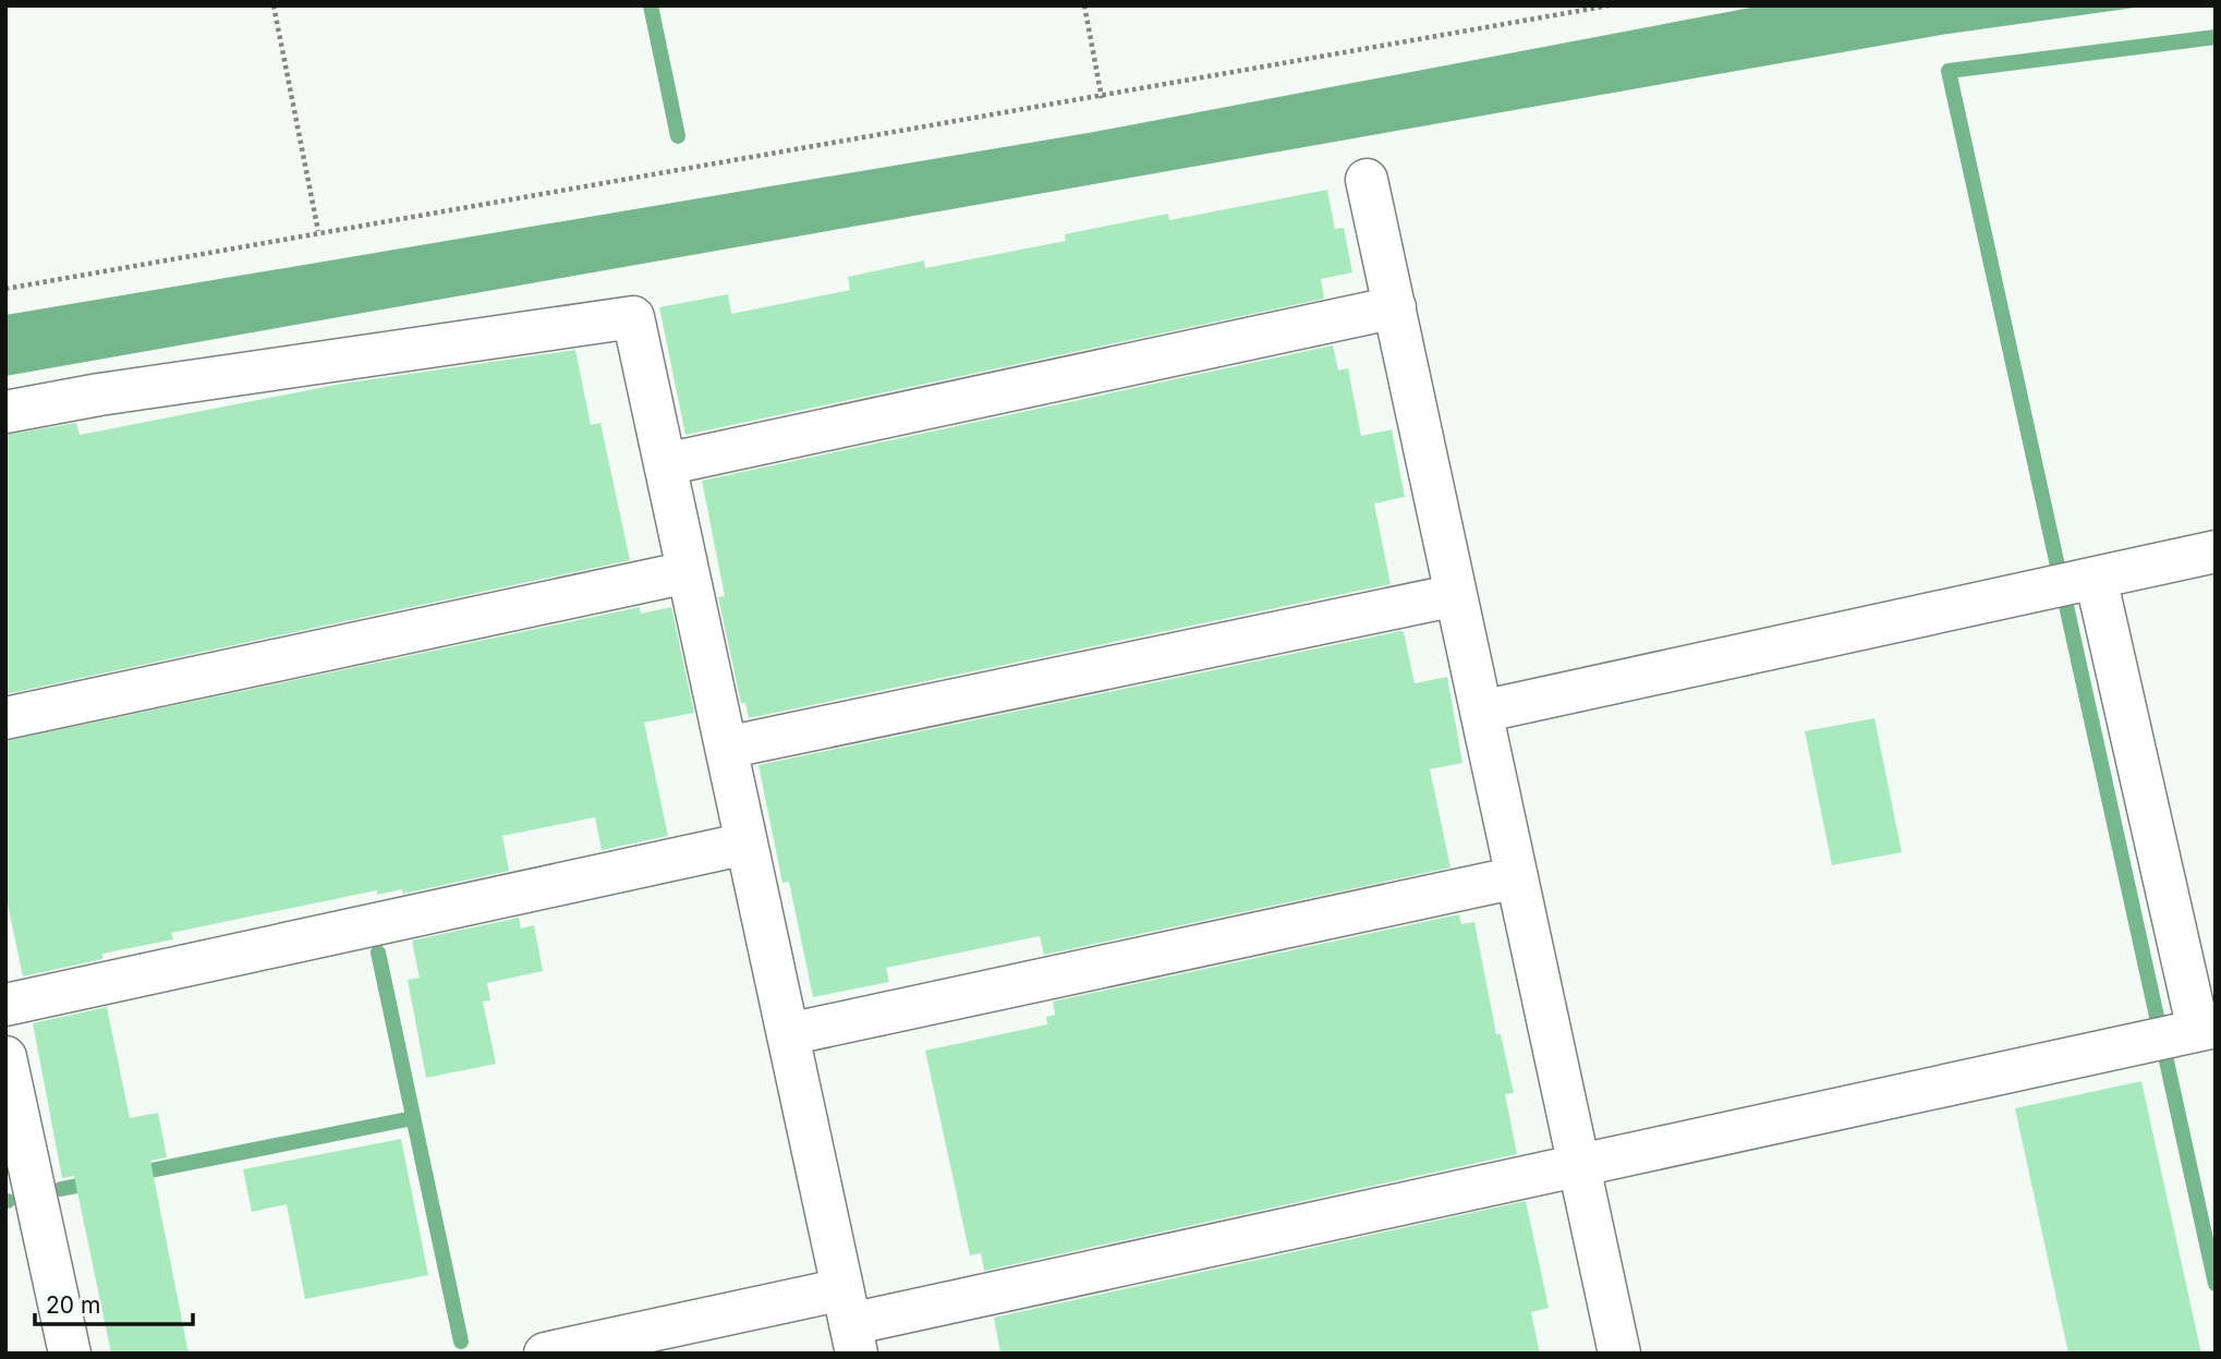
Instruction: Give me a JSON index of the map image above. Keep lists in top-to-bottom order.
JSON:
{
  "scale_bar": "20 m"
}
